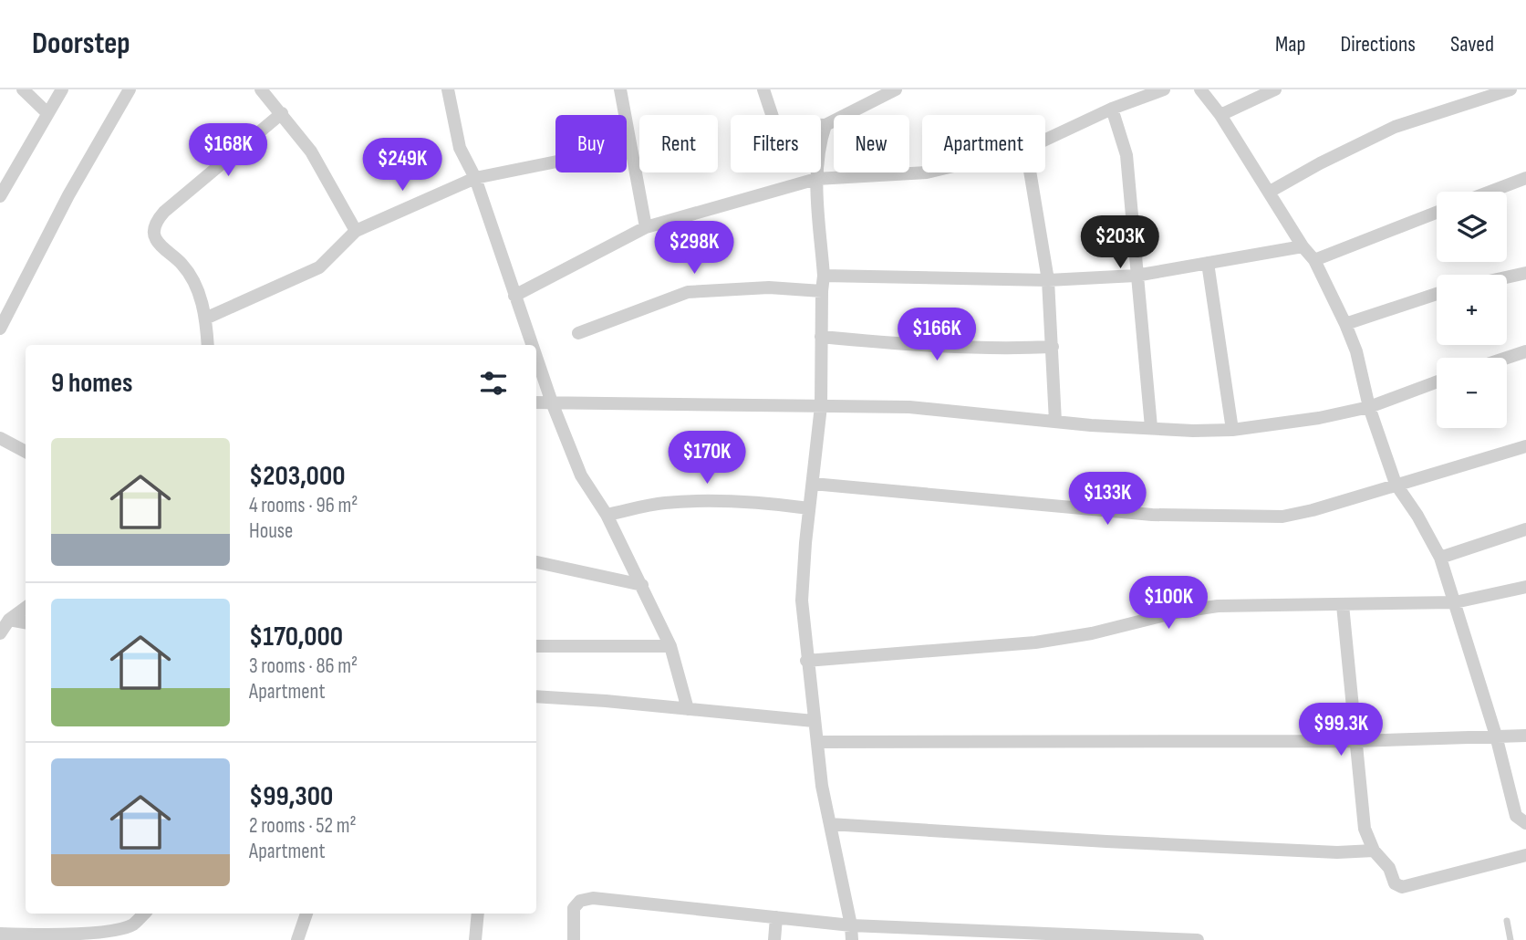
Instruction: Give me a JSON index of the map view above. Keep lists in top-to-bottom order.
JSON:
{
  "page": {
    "header": "Doorstep",
    "nav": ["Map", "Directions", "Saved"],
    "chip": [
      "Buy",
      "Rent",
      "Filters",
      "New",
      "Apartment"
    ],
    "price": [
      "$168K",
      "$249K",
      "$203K",
      "$298K",
      "$166K",
      "$170K",
      "$133K",
      "$100K",
      "$99.3K"
    ],
    "map_buttons": ["+", "−"],
    "heading": "9 homes",
    "list": [
      {
        "name": "$203,000",
        "note": "4 rooms · 96 m² · House"
      },
      {
        "name": "$170,000",
        "note": "3 rooms · 86 m² · Apartment"
      },
      {
        "name": "$99,300",
        "note": "2 rooms · 52 m² · Apartment"
      }
    ]
  }
}
